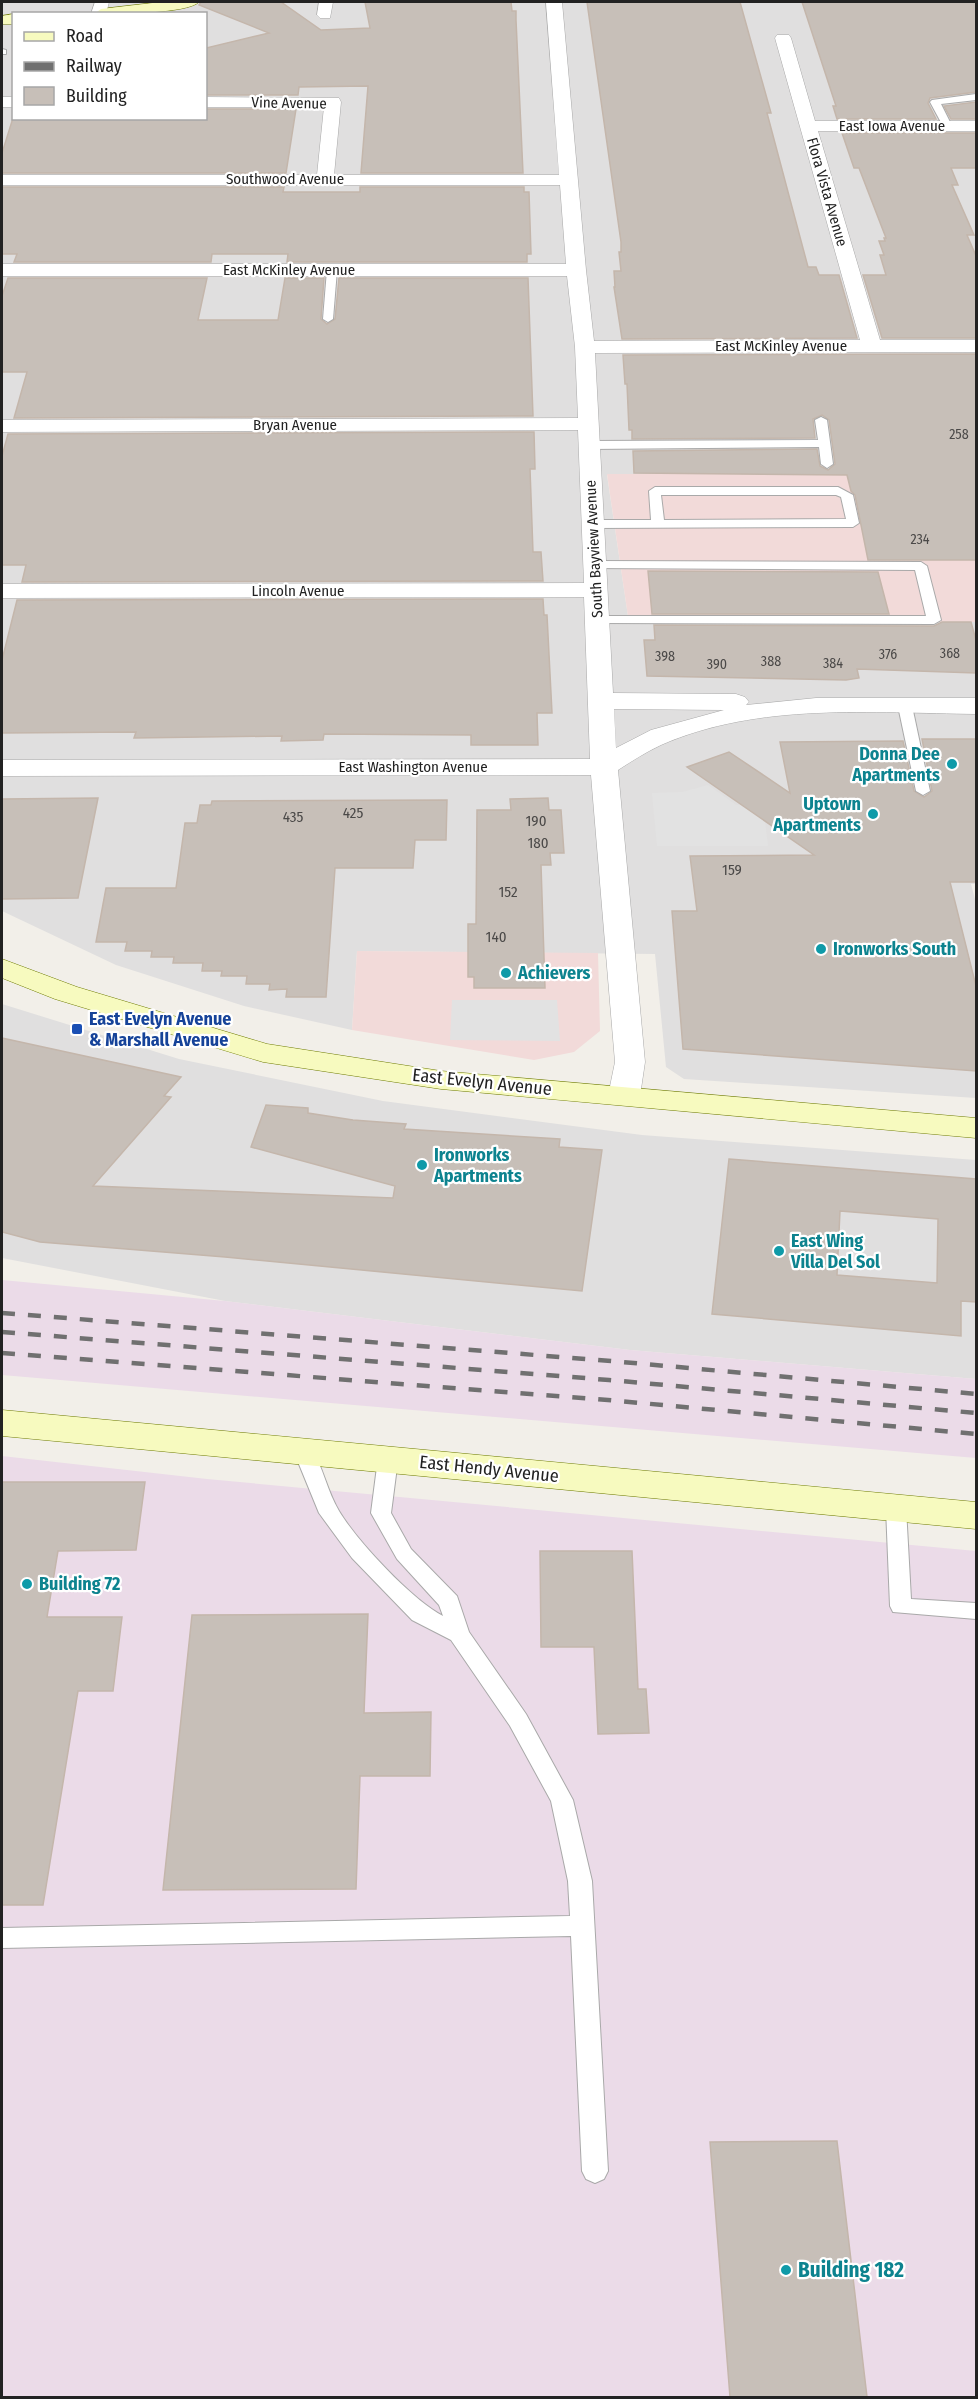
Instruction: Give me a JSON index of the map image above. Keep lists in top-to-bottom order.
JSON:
{
  "streets": {
    "street": [
      "Vine Avenue",
      "East Iowa Avenue",
      "Southwood Avenue",
      "Flora Vista Avenue",
      "East McKinley Avenue",
      "Bryan Avenue",
      "South Bayview Avenue",
      "Lincoln Avenue",
      "East Washington Avenue",
      "East Evelyn Avenue",
      "East Hendy Avenue"
    ]
  },
  "crossings": [
    ["Vine Avenue", "Southwood Avenue"],
    ["East Iowa Avenue", "Flora Vista Avenue"],
    ["Southwood Avenue", "South Bayview Avenue"],
    ["Flora Vista Avenue", "East McKinley Avenue"],
    ["East McKinley Avenue", "South Bayview Avenue"],
    ["Bryan Avenue", "South Bayview Avenue"],
    ["South Bayview Avenue", "Lincoln Avenue"],
    ["South Bayview Avenue", "East Washington Avenue"],
    ["South Bayview Avenue", "East Evelyn Avenue"]
  ],
  "places": {
    "other": [
      "Donna Dee Apartments",
      "Uptown Apartments",
      "Ironworks South",
      "Achievers",
      "Ironworks Apartments",
      "East Wing Villa Del Sol",
      "Building 72",
      "Building 182"
    ],
    "transit": ["East Evelyn Avenue & Marshall Avenue"]
  },
  "house_numbers": [
    "258",
    "234",
    "368",
    "376",
    "398",
    "388",
    "384",
    "390",
    "425",
    "435",
    "190",
    "180",
    "159",
    "152",
    "140"
  ],
  "legend": ["Road", "Railway", "Building"]
}
